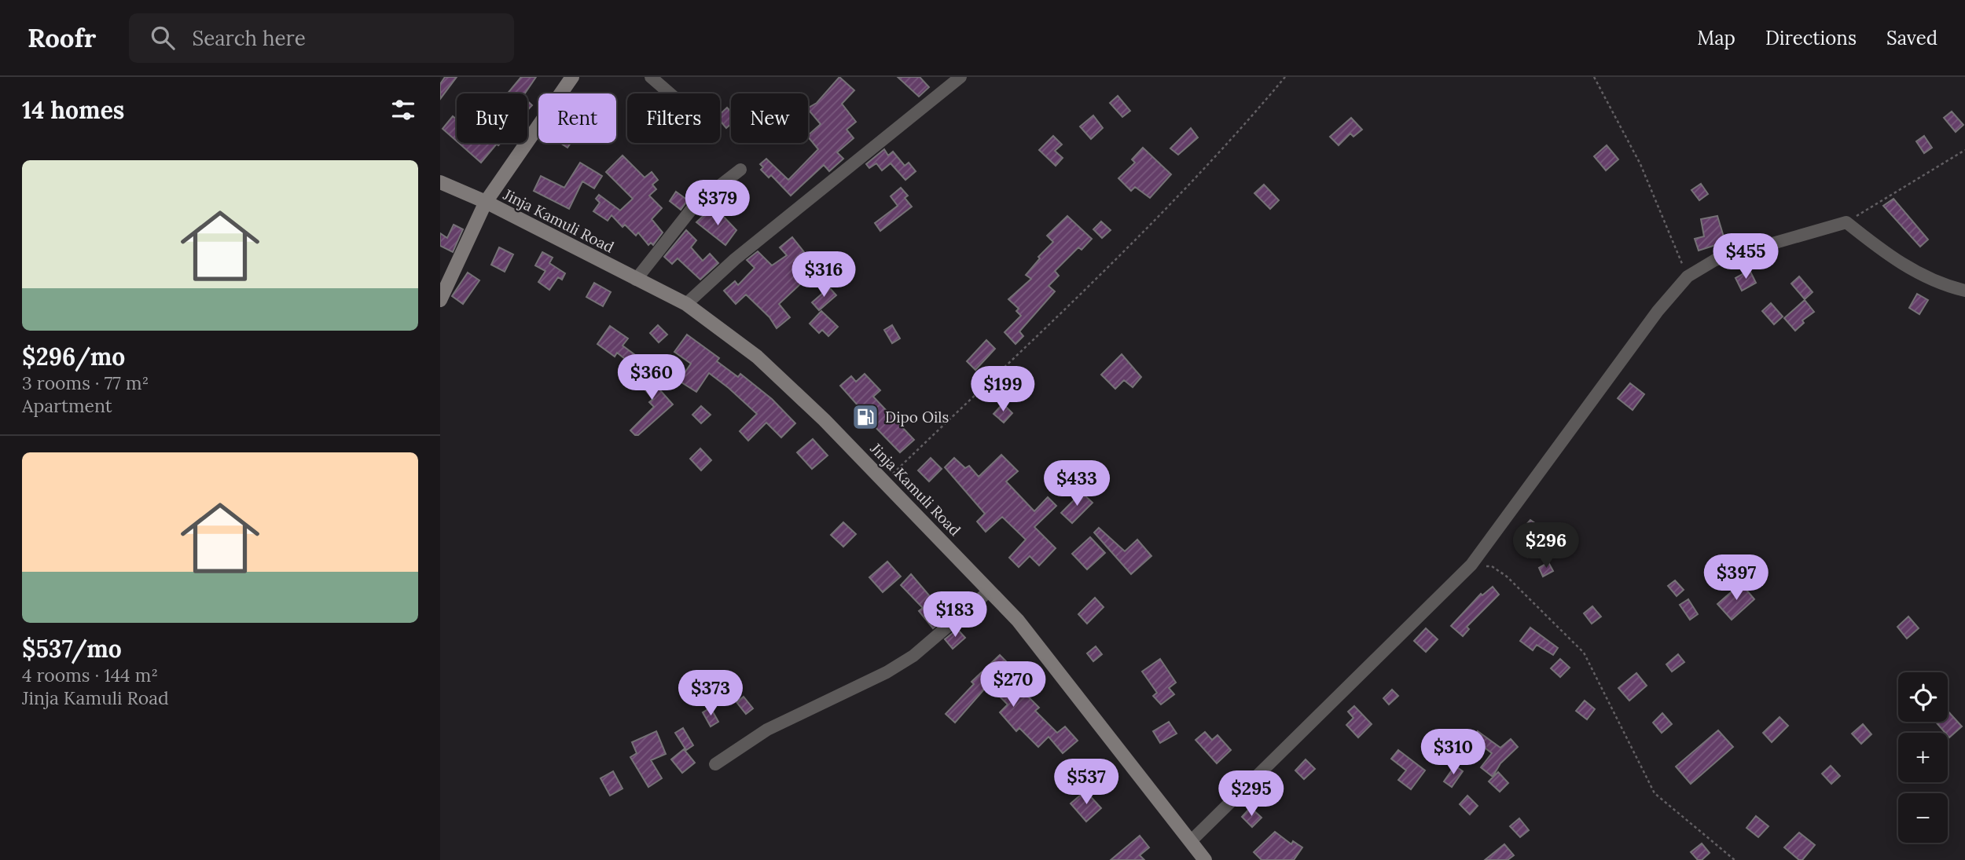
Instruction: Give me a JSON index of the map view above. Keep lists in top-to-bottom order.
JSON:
{
  "streets": {
    "main road": ["Jinja Kamuli Road"]
  },
  "places": {
    "fuel station": ["Dipo Oils"]
  },
  "page": {
    "header": "Roofr",
    "search": "Search here",
    "nav": ["Map", "Directions", "Saved"],
    "heading": "14 homes",
    "chip": [
      "Buy",
      "Rent",
      "Filters",
      "New"
    ],
    "list": [
      {
        "name": "$296/mo",
        "note": "3 rooms · 77 m² · Apartment"
      },
      {
        "name": "$537/mo",
        "note": "4 rooms · 144 m² · Jinja Kamuli Road"
      }
    ],
    "price": [
      "$379",
      "$455",
      "$316",
      "$360",
      "$199",
      "$433",
      "$296",
      "$397",
      "$183",
      "$270",
      "$373",
      "$310",
      "$537",
      "$295"
    ],
    "map_buttons": ["+", "−"]
  }
}
